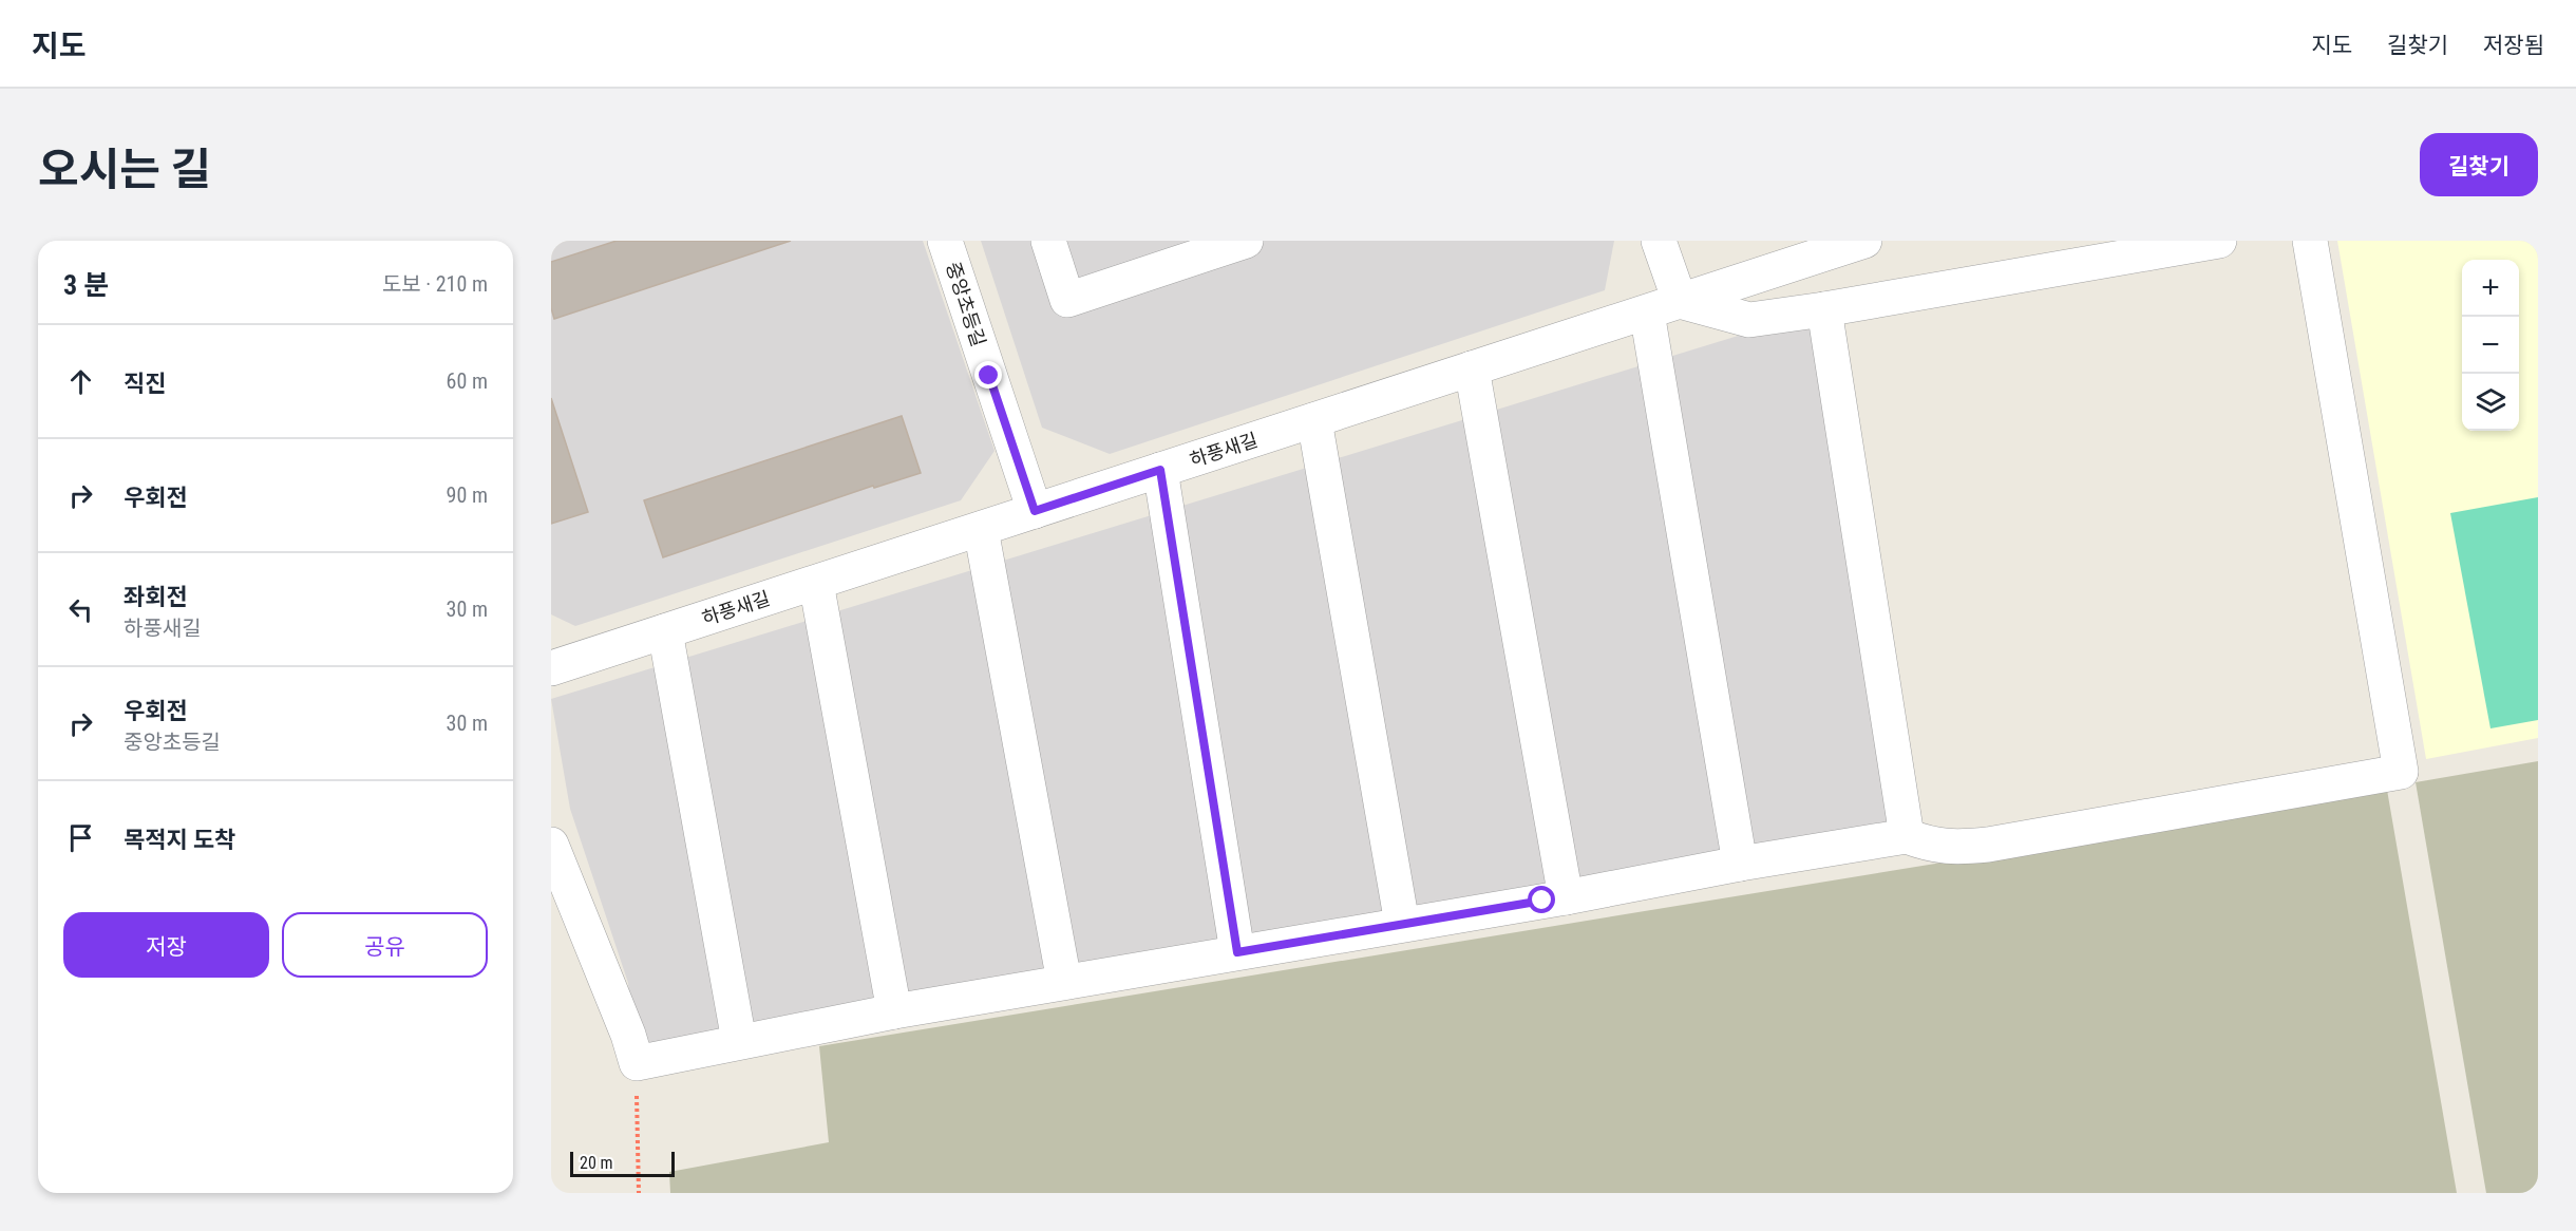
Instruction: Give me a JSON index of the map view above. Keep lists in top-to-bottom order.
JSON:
{
  "streets": {
    "street": ["중앙초등길", "하풍새길"]
  },
  "crossings": [
    ["중앙초등길", "하풍새길"]
  ],
  "scale_bar": "20 m",
  "page": {
    "header": "지도",
    "nav": ["지도", "길찾기", "저장됨"],
    "title": "오시는 길",
    "buttons": [
      "길찾기",
      ["저장", "공유"]
    ],
    "heading": ["3 분", "도보 · 210 m"],
    "map_buttons": ["+", "−"],
    "list": [
      ["직진", "60 m"],
      ["우회전", "90 m"],
      ["좌회전", "하풍새길", "30 m"],
      ["우회전", "중앙초등길", "30 m"],
      "목적지 도착"
    ],
    "scale": "20 m"
  }
}
